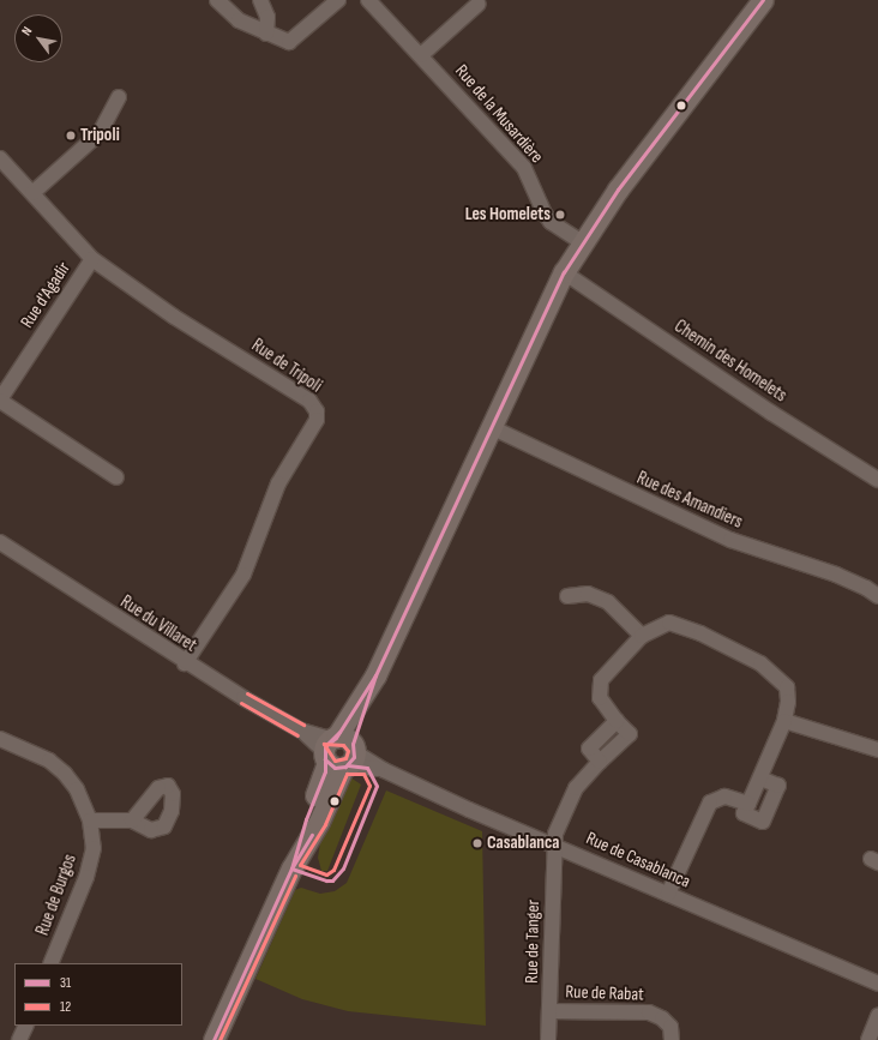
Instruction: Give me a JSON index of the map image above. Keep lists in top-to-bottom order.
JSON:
{
  "streets": {
    "street": [
      "Rue de la Musardière",
      "Rue d'Agadir",
      "Chemin des Homelets",
      "Rue de Tripoli",
      "Rue des Amandiers",
      "Rue du Villaret",
      "Rue de Casablanca",
      "Rue de Burgos",
      "Rue de Tanger",
      "Rue de Rabat"
    ]
  },
  "crossings": [
    ["Rue d'Agadir", "Rue de Tripoli"],
    ["Rue de Tripoli", "Rue du Villaret"],
    ["Rue du Villaret", "Rue de Casablanca"],
    ["Rue de Casablanca", "Rue de Tanger"],
    ["Rue de Tanger", "Rue de Rabat"]
  ],
  "places": ["Tripoli", "Les Homelets", "Casablanca"],
  "lines": ["transit line 31", "transit line 12"],
  "legend": ["31", "12"],
  "north": "top left"
}
